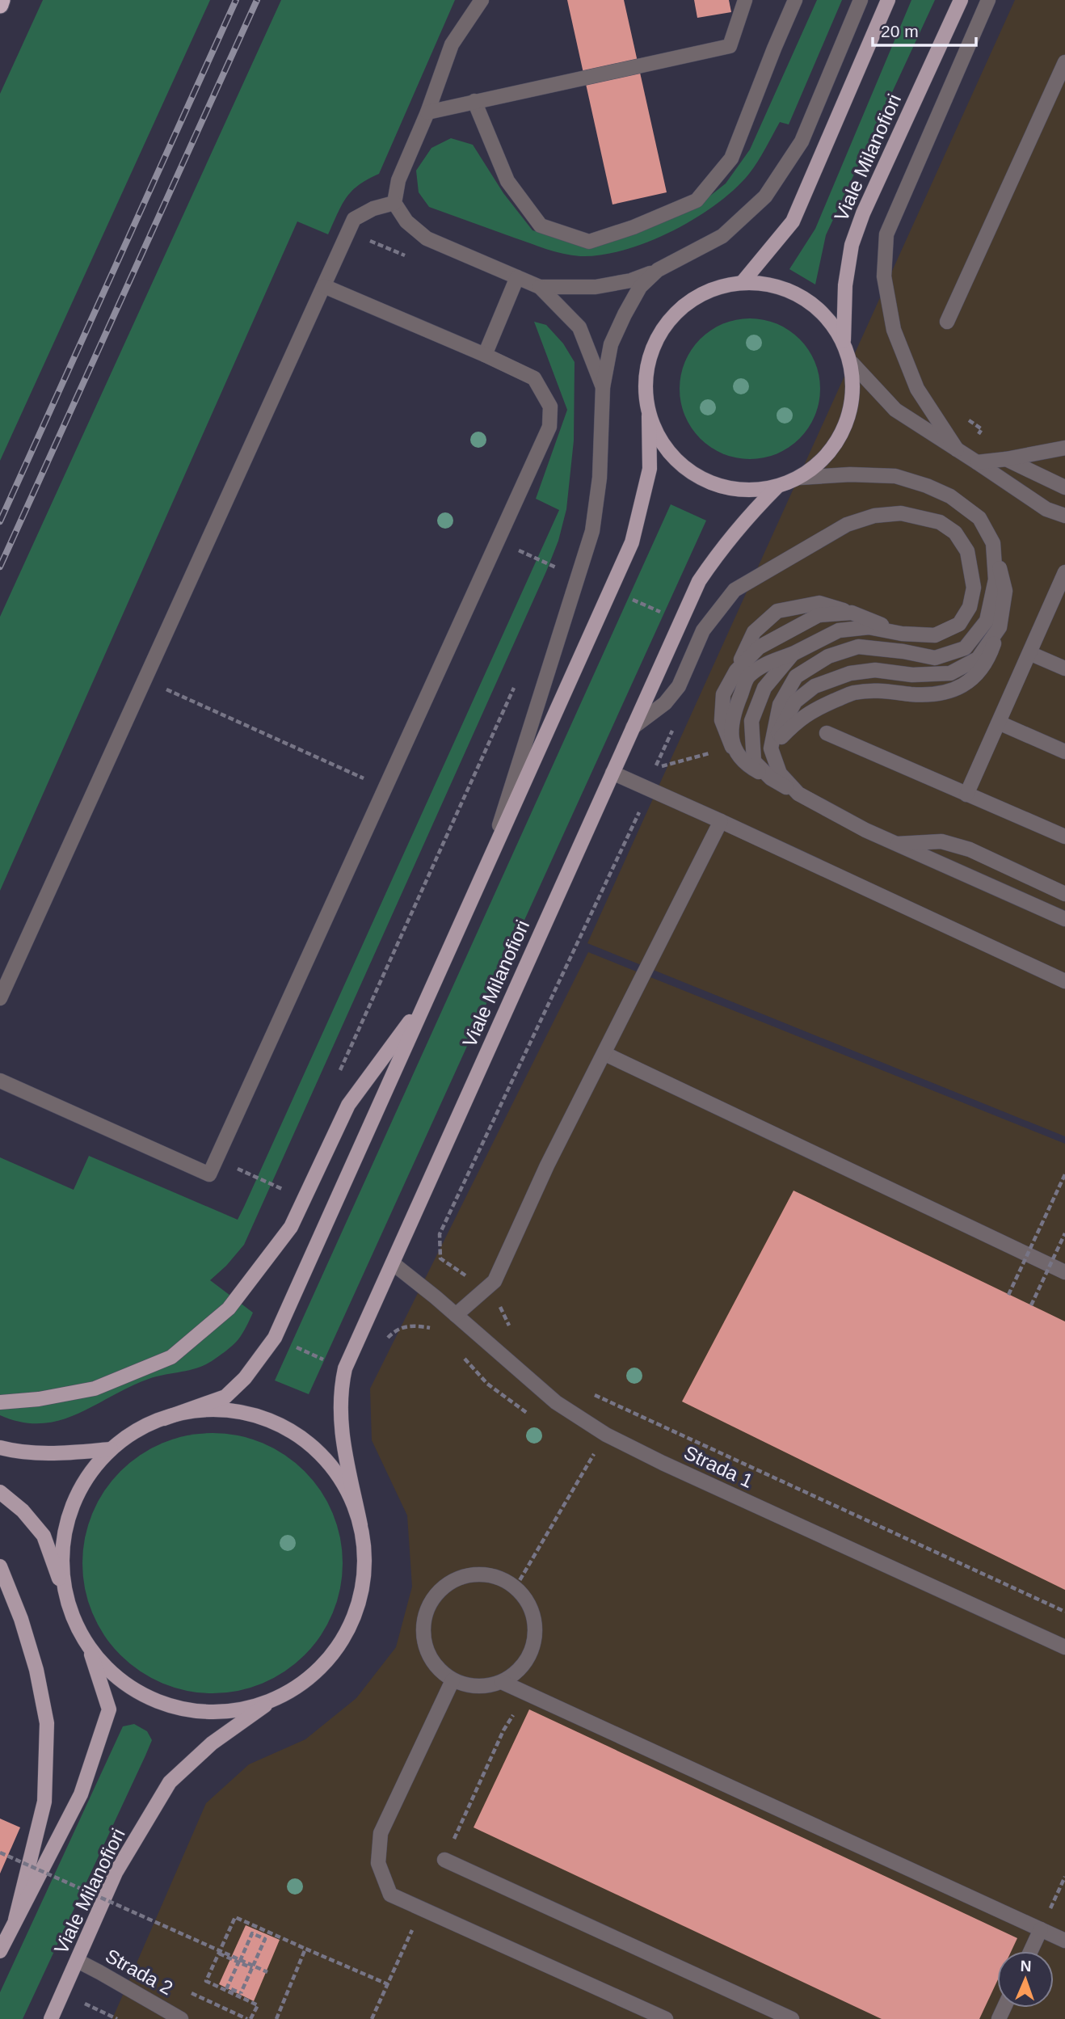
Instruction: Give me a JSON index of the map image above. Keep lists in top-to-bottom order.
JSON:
{
  "streets": {
    "main road": ["Viale Milanofiori"],
    "street": ["Strada 1", "Strada 2"]
  },
  "crossings": [
    ["Viale Milanofiori", "Strada 1"],
    ["Viale Milanofiori", "Strada 2"]
  ],
  "scale_bar": "20 m",
  "north": "top"
}
